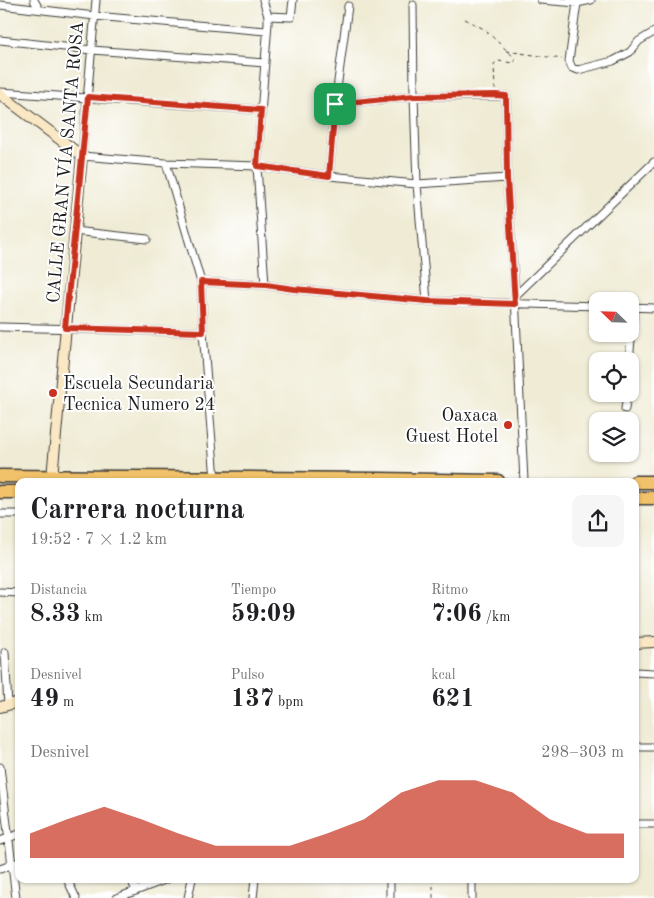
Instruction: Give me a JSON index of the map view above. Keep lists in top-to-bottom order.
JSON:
{
  "streets": {
    "street": ["CALLE GRAN VÍA SANTA ROSA"]
  },
  "places": ["Escuela Secundaria Tecnica Numero 24", "Oaxaca Guest Hotel"],
  "north": "top left",
  "page": {
    "heading": ["Carrera nocturna", "19:52 · 7 × 1.2 km"],
    "stats": [
      ["Distancia", "8.33 km"],
      ["Tiempo", "59:09"],
      ["Ritmo", "7:06 /km"],
      ["Desnivel", "49 m"],
      ["Pulso", "137 bpm"],
      ["kcal", "621"]
    ],
    "chart": ["Desnivel", "298–303 m"]
  }
}
